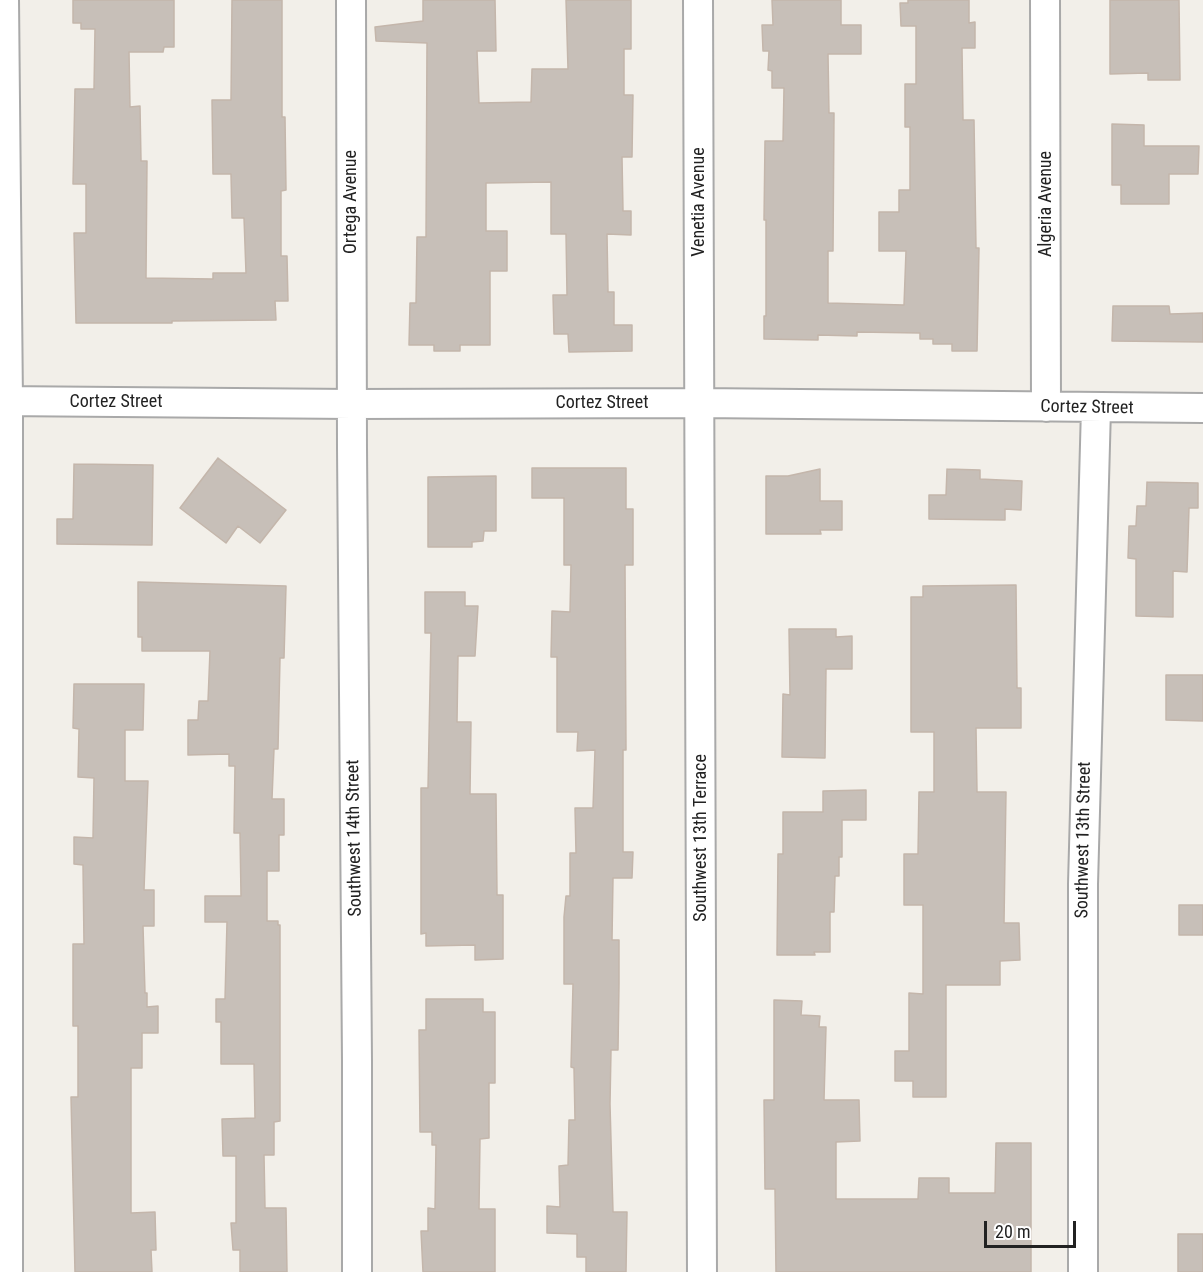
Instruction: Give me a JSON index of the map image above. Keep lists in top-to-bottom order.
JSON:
{
  "streets": {
    "street": [
      "Ortega Avenue",
      "Venetia Avenue",
      "Algeria Avenue",
      "Cortez Street",
      "Southwest 14th Street",
      "Southwest 13th Terrace",
      "Southwest 13th Street"
    ]
  },
  "crossings": [
    ["Ortega Avenue", "Cortez Street"],
    ["Ortega Avenue", "Southwest 14th Street"],
    ["Venetia Avenue", "Cortez Street"],
    ["Venetia Avenue", "Southwest 13th Terrace"],
    ["Algeria Avenue", "Cortez Street"],
    ["Cortez Street", "Southwest 14th Street"],
    ["Cortez Street", "Southwest 13th Terrace"],
    ["Cortez Street", "Southwest 13th Street"]
  ],
  "scale_bar": "20 m"
}
